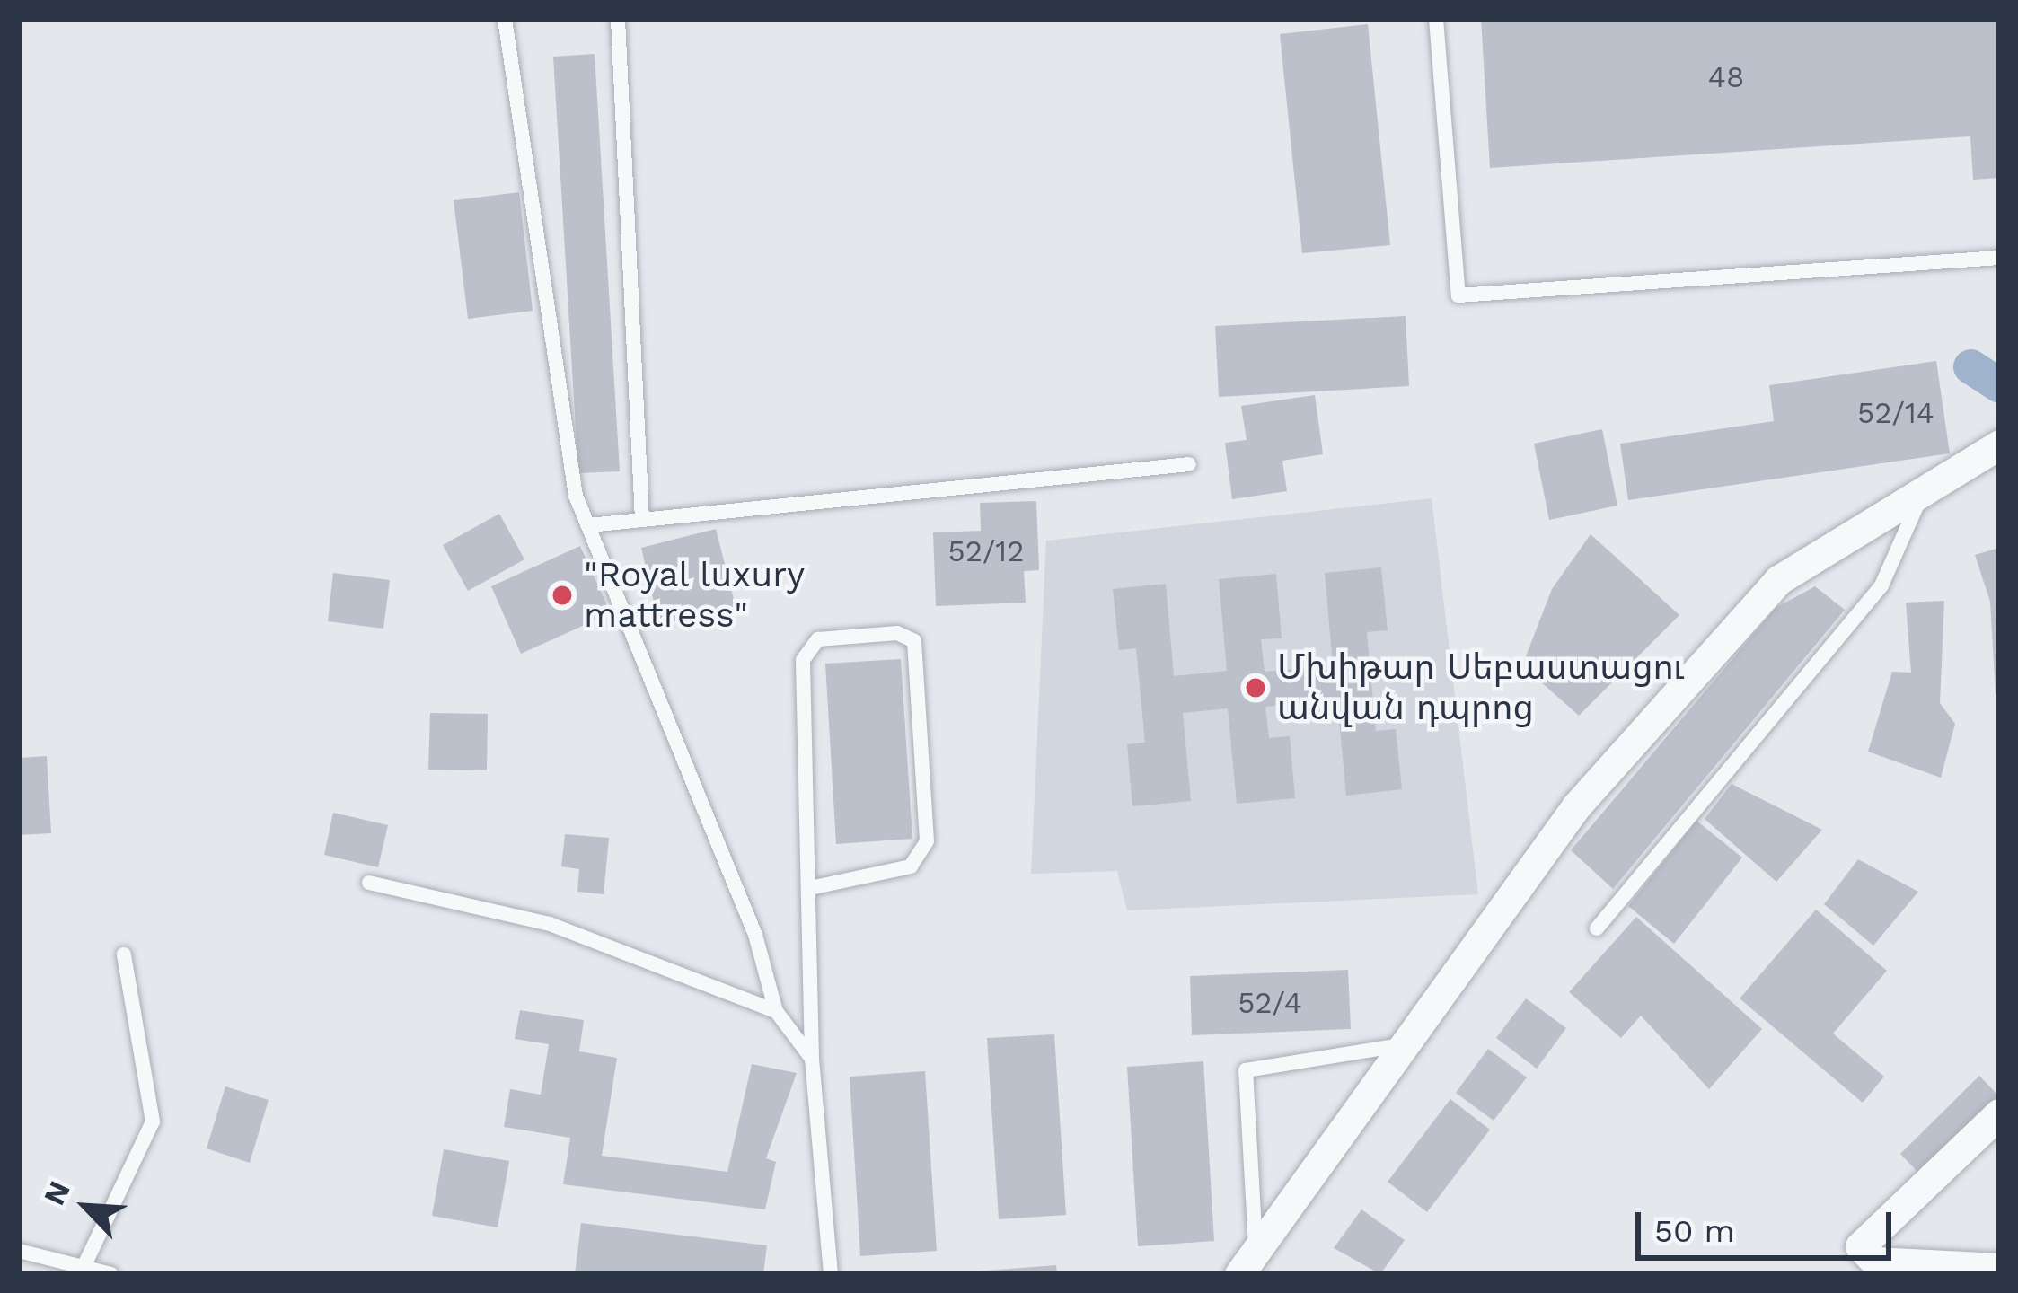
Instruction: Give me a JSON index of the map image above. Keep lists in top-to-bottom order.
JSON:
{
  "places": ["\"Royal luxury mattress\"", "Մխիթար Սեբաստացու անվան դպրոց"],
  "house_numbers": [
    "48",
    "52/14",
    "52/12",
    "52/4"
  ],
  "scale_bar": "50 m",
  "north": "top left"
}
